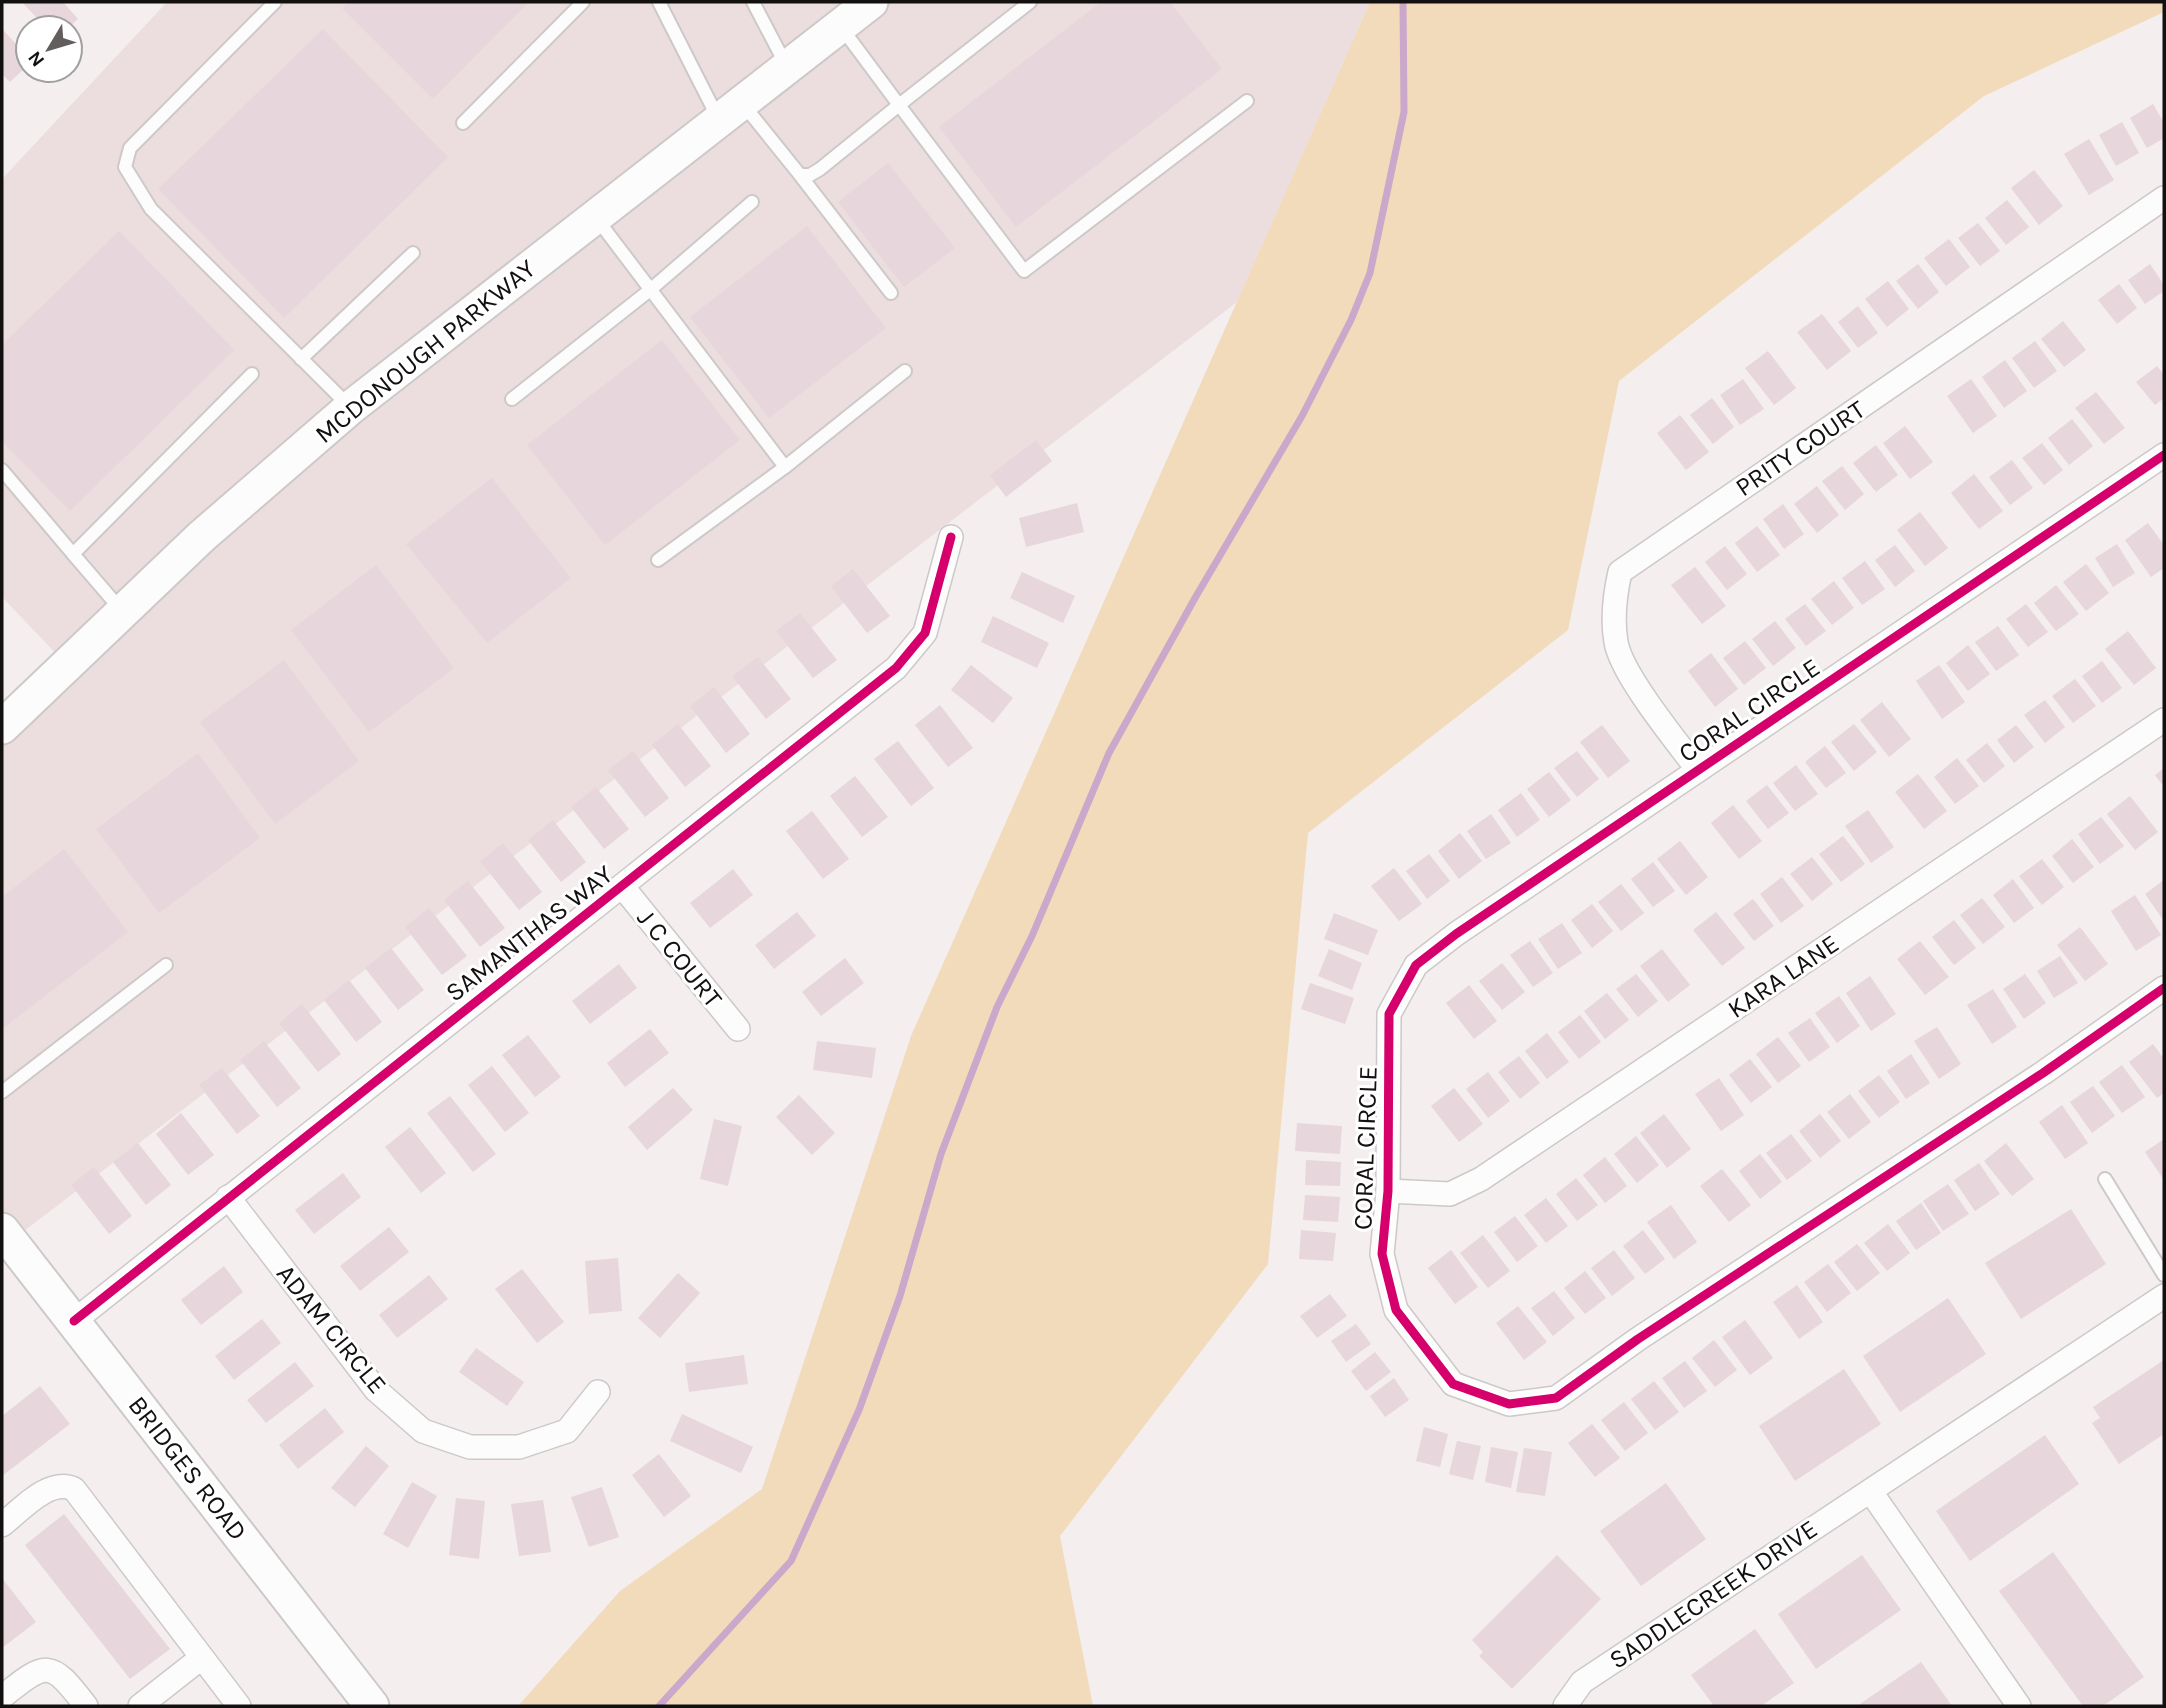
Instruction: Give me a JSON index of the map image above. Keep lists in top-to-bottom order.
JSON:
{
  "streets": {
    "street": [
      "MCDONOUGH PARKWAY",
      "PRITY COURT",
      "CORAL CIRCLE",
      "SAMANTHAS WAY",
      "J C COURT",
      "KARA LANE",
      "ADAM CIRCLE",
      "BRIDGES ROAD",
      "SADDLECREEK DRIVE"
    ]
  },
  "crossings": [
    ["PRITY COURT", "CORAL CIRCLE"],
    ["CORAL CIRCLE", "KARA LANE"],
    ["SAMANTHAS WAY", "J C COURT"],
    ["SAMANTHAS WAY", "ADAM CIRCLE"],
    ["SAMANTHAS WAY", "BRIDGES ROAD"]
  ],
  "north": "bottom left"
}
